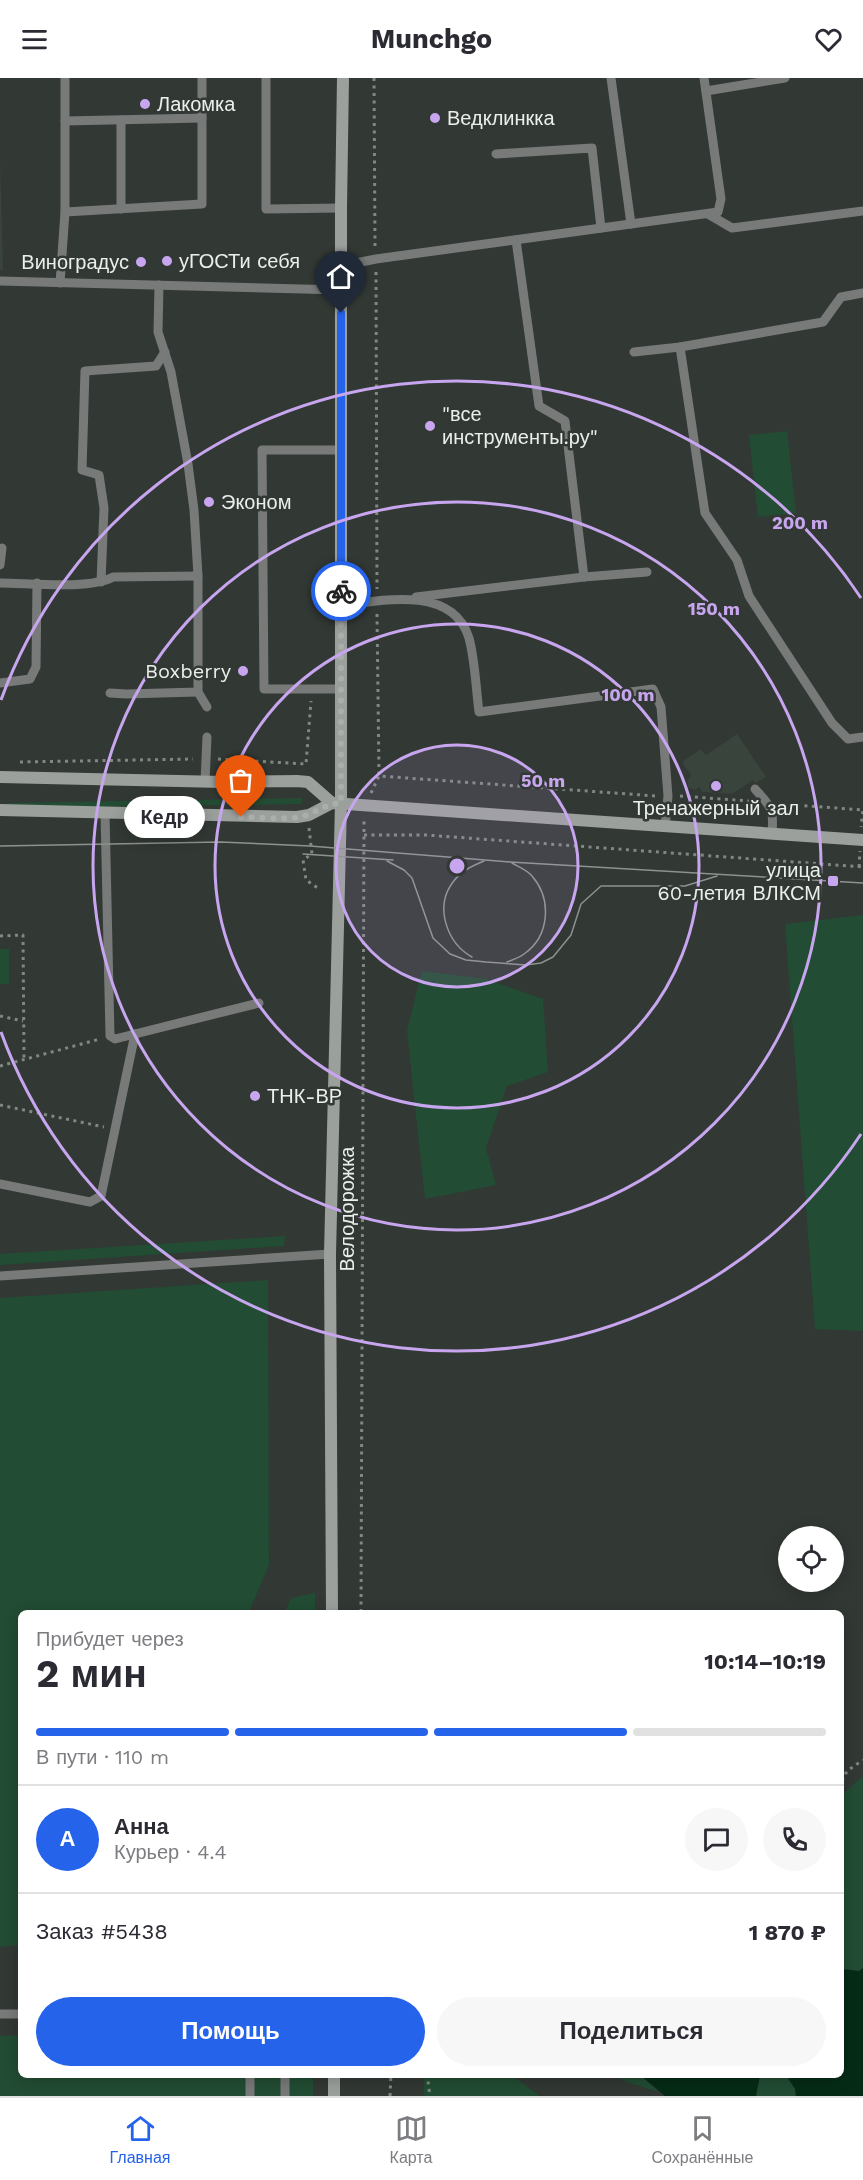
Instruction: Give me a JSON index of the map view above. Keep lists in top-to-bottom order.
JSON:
{
  "streets": {
    "path": ["Велодорожка"]
  },
  "places": {
    "other": [
      "Лакомка",
      "Ведклинкка",
      "уГОСТи себя",
      "Виноградус",
      "\"все инструменты.ру\"",
      "Эконом",
      "Boxberry",
      "Тренажерный зал",
      "Кедр",
      "ТНК-ВР"
    ],
    "transit": ["улица 60-летия ВЛКСМ"]
  },
  "page": {
    "header": "Munchgo",
    "bubble": "Кедр",
    "heading": ["2 мин", "Прибудет через", "10:14–10:19"],
    "panel": [
      "Анна",
      "Курьер · 4.4",
      "Заказ #5438",
      "1 870 ₽"
    ],
    "bar": "В пути · 110 m",
    "round": "А",
    "buttons": ["Помощь", "Поделиться"],
    "tabs": ["Главная", "Карта", "Сохранённые"]
  },
  "rings": [
    "200 m",
    "150 m",
    "100 m",
    "50 m"
  ]
}
